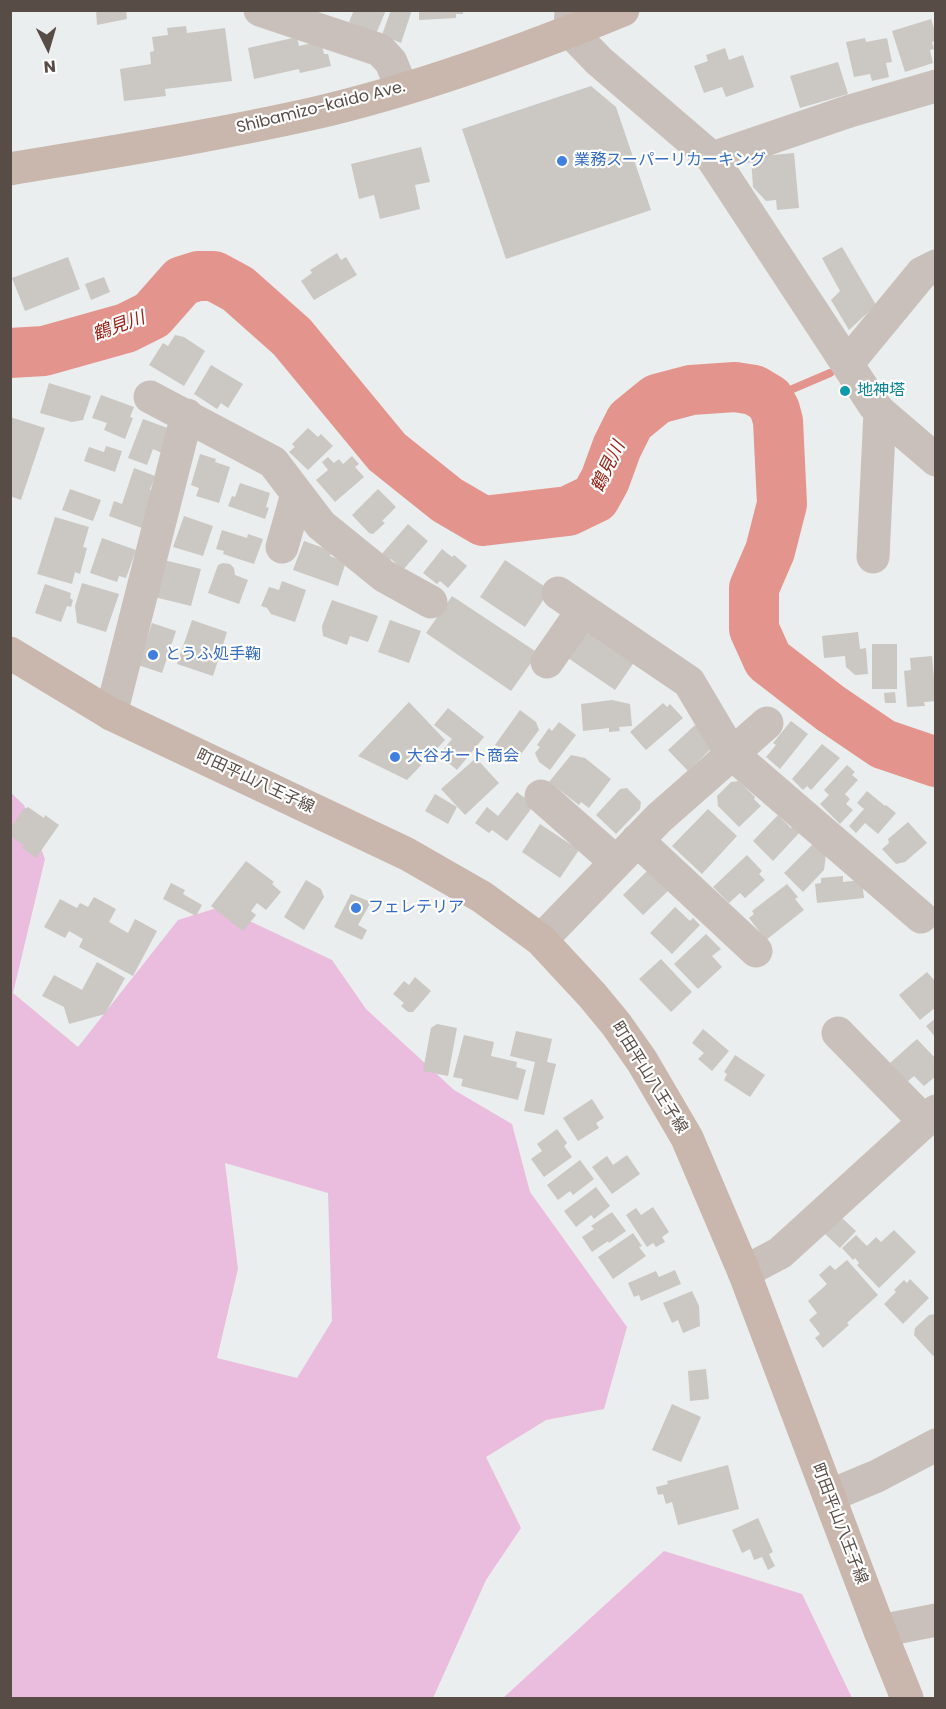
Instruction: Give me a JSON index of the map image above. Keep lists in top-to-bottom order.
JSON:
{
  "streets": {
    "main road": ["Shibamizo-kaido Ave.", "町田平山八王子線"]
  },
  "water": ["鶴見川"],
  "places": [
    "業務スーパーリカーキング",
    "地神塔",
    "とうふ処手鞠",
    "大谷オート商会",
    "フェレテリア"
  ],
  "north": "bottom"
}
